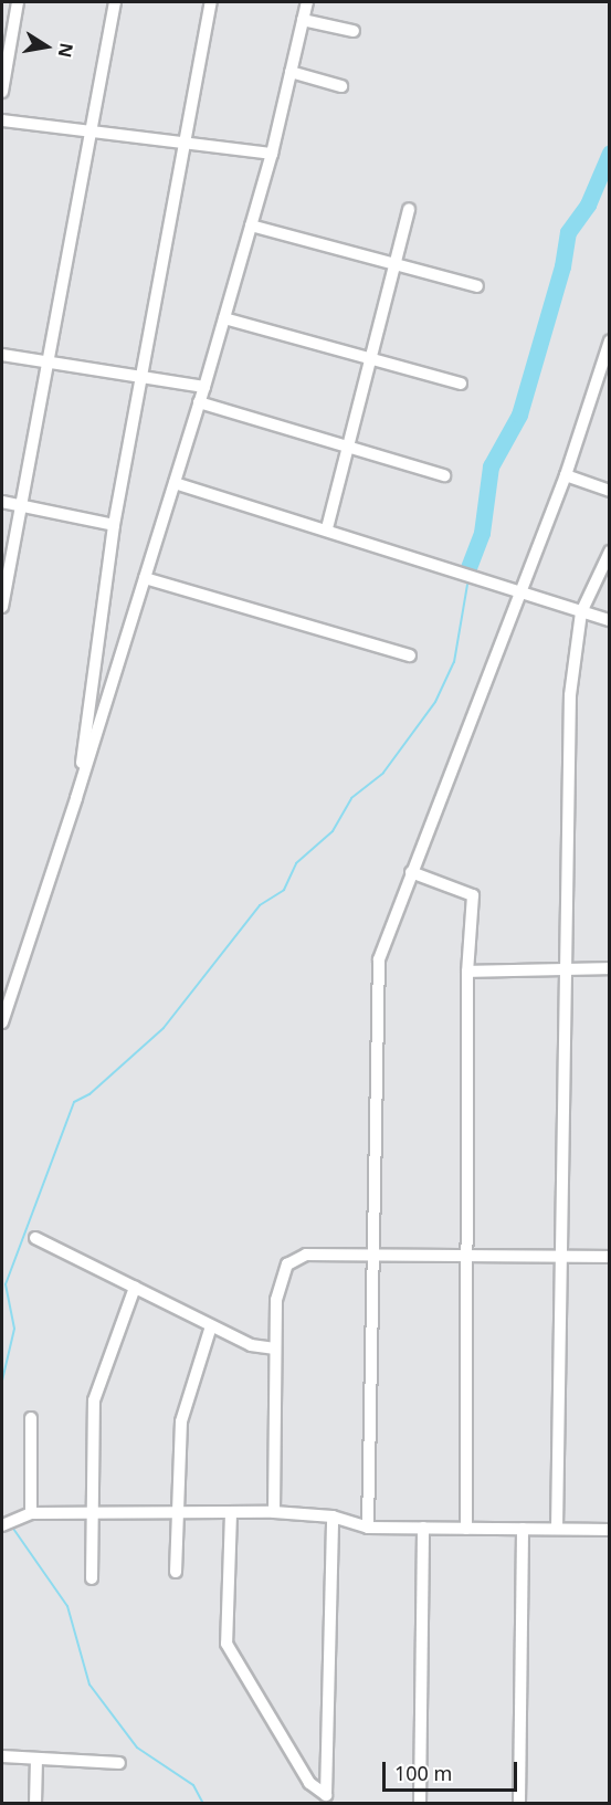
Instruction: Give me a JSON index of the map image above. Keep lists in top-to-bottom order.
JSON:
{
  "scale_bar": "100 m",
  "north": "right"
}
